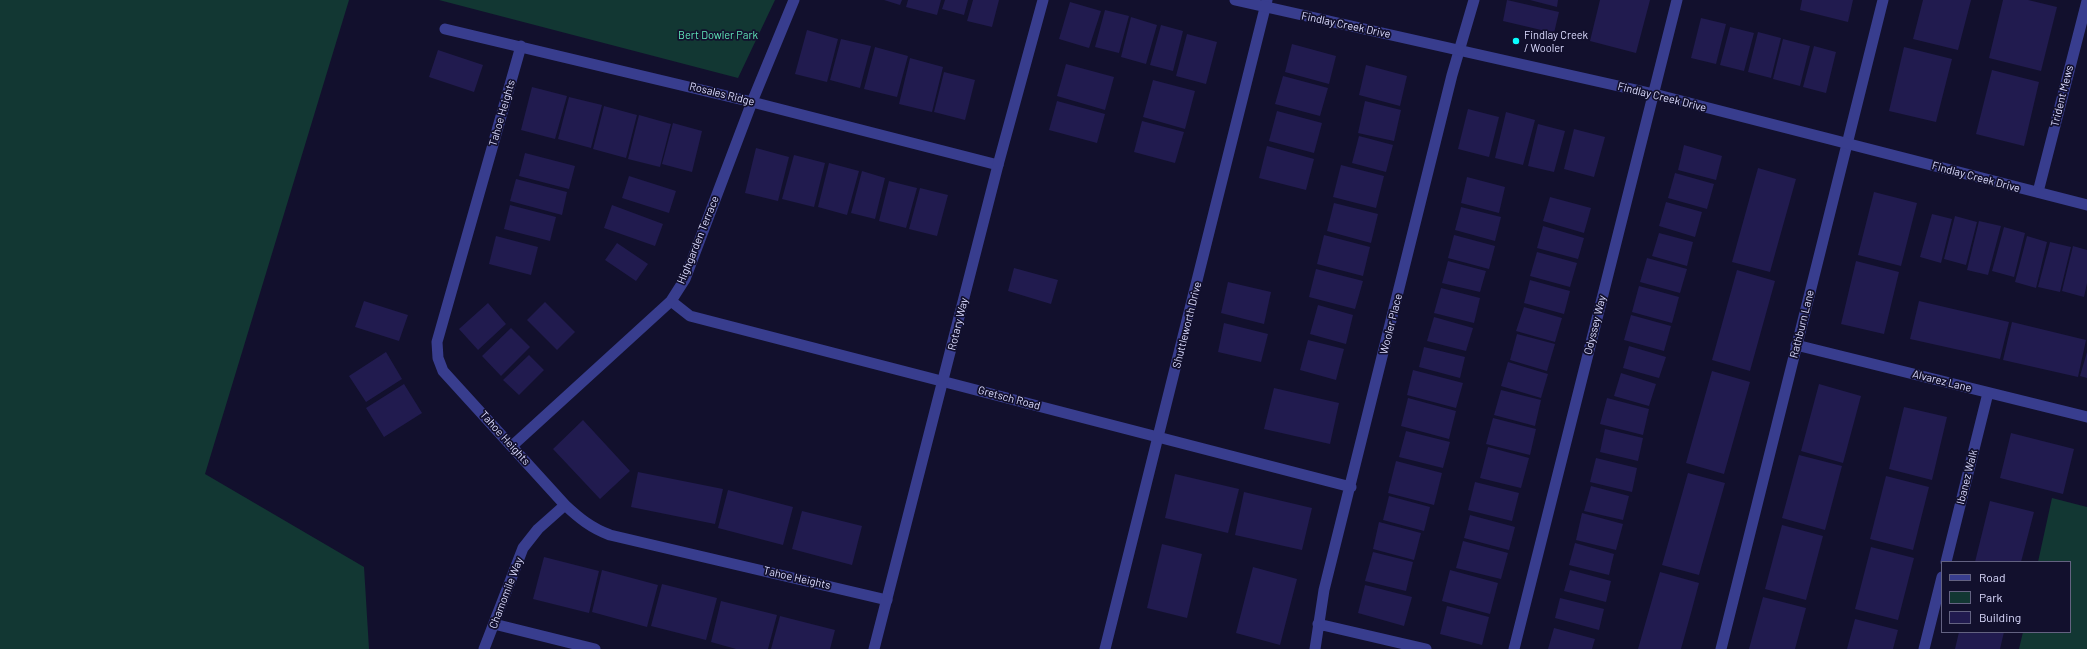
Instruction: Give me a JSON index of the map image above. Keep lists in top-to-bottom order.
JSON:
{
  "streets": {
    "street": [
      "Findlay Creek Drive",
      "Rosales Ridge",
      "Trident Mews",
      "Tahoe Heights",
      "Highgarden Terrace",
      "Rotary Way",
      "Wooler Place",
      "Rathburn Lane",
      "Shuttleworth Drive",
      "Odyssey Way",
      "Alvarez Lane",
      "Gretsch Road",
      "Ibanez Walk",
      "Chamomile Way"
    ]
  },
  "crossings": [
    ["Findlay Creek Drive", "Trident Mews"],
    ["Findlay Creek Drive", "Wooler Place"],
    ["Findlay Creek Drive", "Rathburn Lane"],
    ["Findlay Creek Drive", "Shuttleworth Drive"],
    ["Findlay Creek Drive", "Odyssey Way"],
    ["Rosales Ridge", "Tahoe Heights"],
    ["Rosales Ridge", "Highgarden Terrace"],
    ["Rosales Ridge", "Rotary Way"],
    ["Tahoe Heights", "Highgarden Terrace"],
    ["Tahoe Heights", "Rotary Way"],
    ["Tahoe Heights", "Chamomile Way"],
    ["Highgarden Terrace", "Gretsch Road"],
    ["Rotary Way", "Gretsch Road"],
    ["Wooler Place", "Gretsch Road"],
    ["Rathburn Lane", "Alvarez Lane"],
    ["Shuttleworth Drive", "Gretsch Road"],
    ["Alvarez Lane", "Ibanez Walk"]
  ],
  "parks": ["Bert Dowler Park"],
  "places": ["Findlay Creek / Wooler"],
  "legend": ["Road", "Park", "Building"]
}
